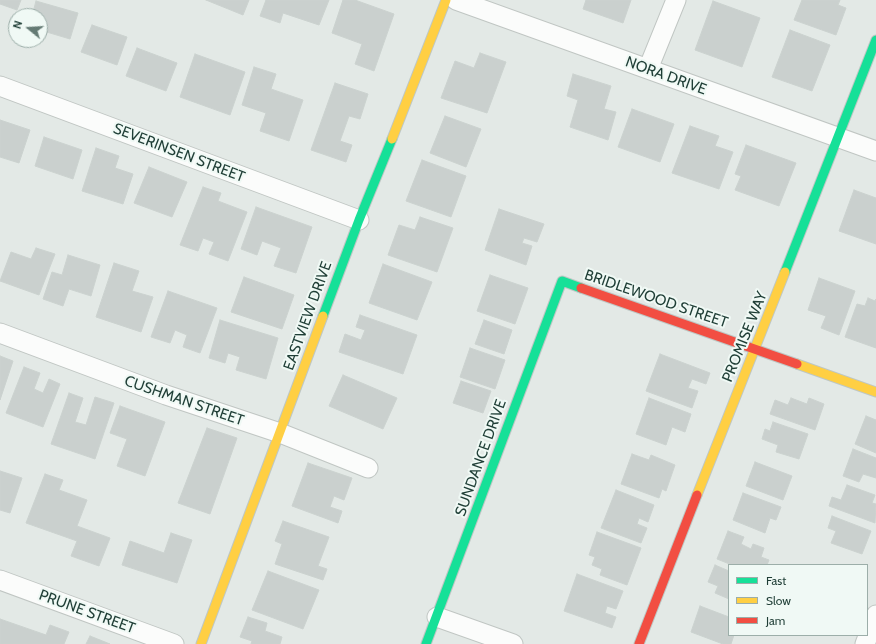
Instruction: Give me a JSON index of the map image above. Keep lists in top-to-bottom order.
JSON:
{
  "streets": {
    "street": [
      "NORA DRIVE",
      "SEVERINSEN STREET",
      "BRIDLEWOOD STREET",
      "EASTVIEW DRIVE",
      "PROMISE WAY",
      "CUSHMAN STREET",
      "SUNDANCE DRIVE",
      "PRUNE STREET"
    ]
  },
  "crossings": [
    ["NORA DRIVE", "PROMISE WAY"],
    ["SEVERINSEN STREET", "EASTVIEW DRIVE"],
    ["BRIDLEWOOD STREET", "PROMISE WAY"],
    ["BRIDLEWOOD STREET", "SUNDANCE DRIVE"],
    ["EASTVIEW DRIVE", "CUSHMAN STREET"]
  ],
  "legend": ["Fast", "Slow", "Jam"],
  "north": "left"
}
